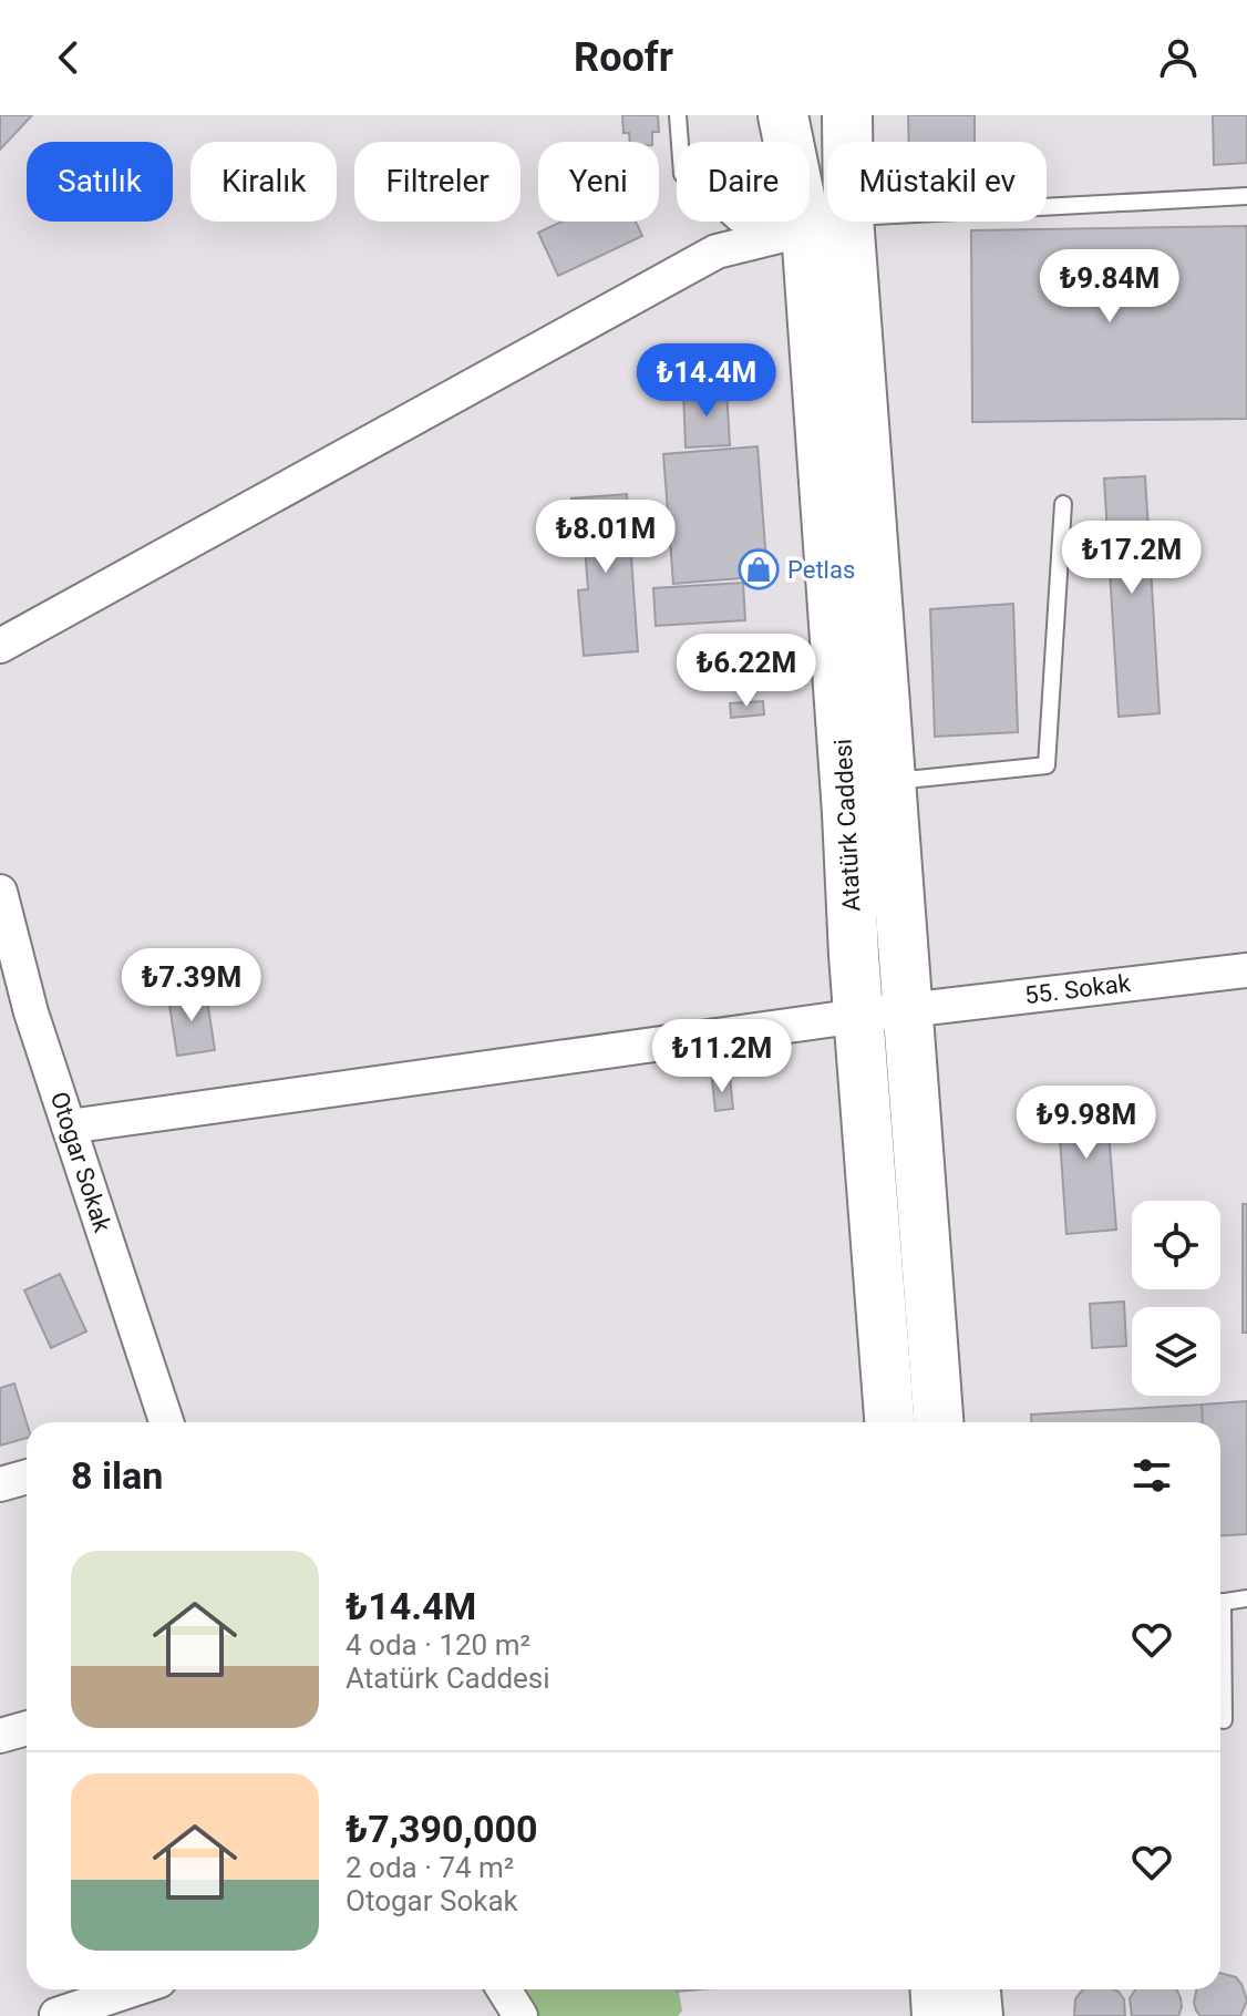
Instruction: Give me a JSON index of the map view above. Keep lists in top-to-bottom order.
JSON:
{
  "streets": {
    "main road": ["Atatürk Caddesi"],
    "street": ["55. Sokak", "Otogar Sokak"]
  },
  "crossings": [
    ["Atatürk Caddesi", "55. Sokak"],
    ["55. Sokak", "Otogar Sokak"]
  ],
  "places": {
    "shop": ["Petlas"]
  },
  "page": {
    "header": "Roofr",
    "chip": [
      "Satılık",
      "Kiralık",
      "Filtreler",
      "Yeni",
      "Daire",
      "Müstakil ev"
    ],
    "price": [
      "₺9.84M",
      "₺14.4M",
      "₺8.01M",
      "₺17.2M",
      "₺6.22M",
      "₺7.39M",
      "₺11.2M",
      "₺9.98M"
    ],
    "heading": "8 ilan",
    "list": [
      {
        "name": "₺14.4M",
        "note": "4 oda · 120 m² · Atatürk Caddesi"
      },
      {
        "name": "₺7,390,000",
        "note": "2 oda · 74 m² · Otogar Sokak"
      }
    ]
  }
}
